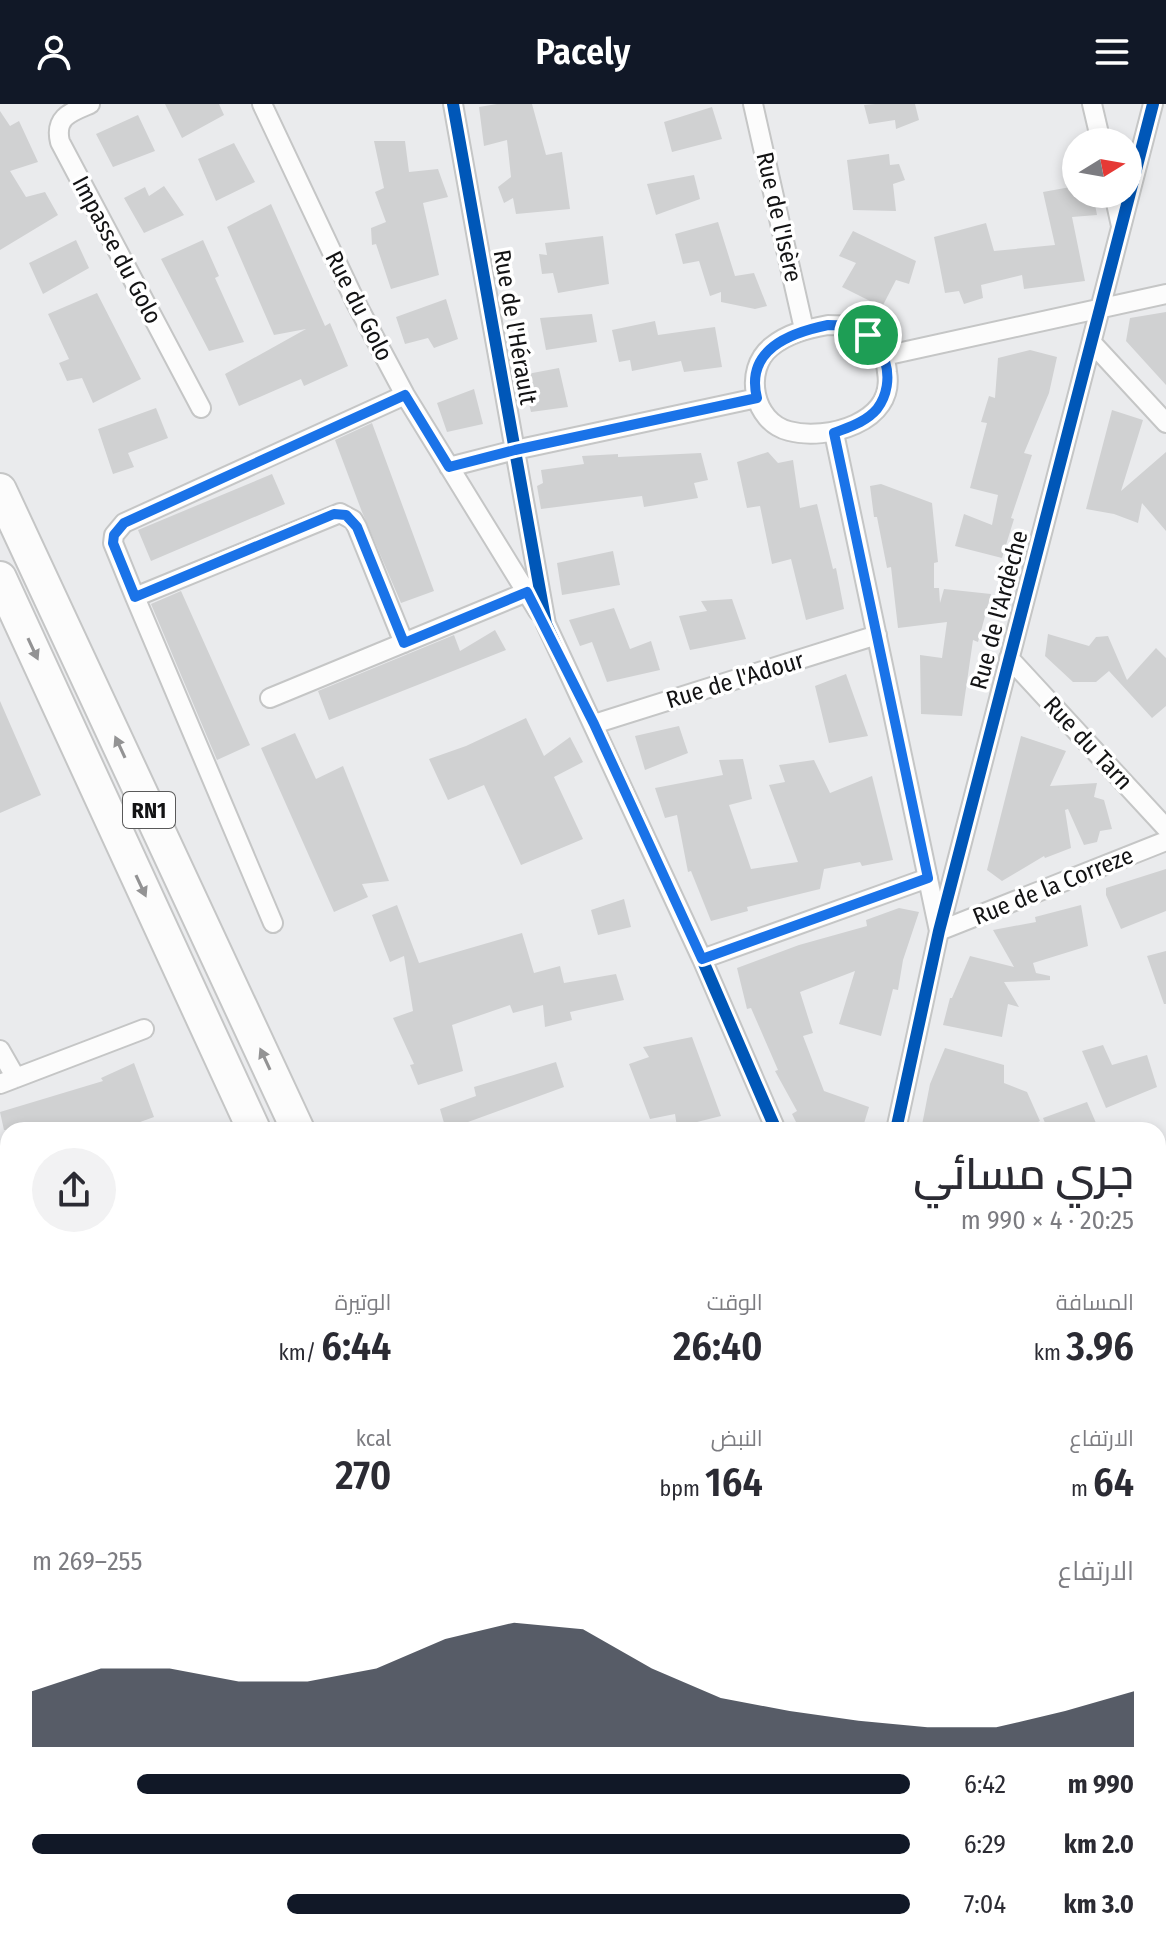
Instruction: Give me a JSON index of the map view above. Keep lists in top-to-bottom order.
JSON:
{
  "streets": {
    "highway": ["RN1"],
    "street": [
      "Rue de l'Isère",
      "Impasse du Golo",
      "Rue du Golo",
      "Rue de l'Hérault",
      "Rue de l'Ardèche",
      "Rue de l'Adour",
      "Rue du Tarn",
      "Rue de la Correze"
    ]
  },
  "crossings": [
    ["Rue du Golo", "Rue de l'Hérault"],
    ["Rue de l'Hérault", "Rue de l'Adour"],
    ["Rue de l'Ardèche", "Rue du Tarn"],
    ["Rue de l'Ardèche", "Rue de la Correze"]
  ],
  "north": "right",
  "page": {
    "header": "Pacely",
    "heading": ["جري مسائي", "20:25 · 4 × 990 m"],
    "stats": [
      ["المسافة", "3.96 km"],
      ["الوقت", "26:40"],
      ["الوتيرة", "6:44 /km"],
      ["الارتفاع", "64 m"],
      ["النبض", "164 bpm"],
      ["kcal", "270"]
    ],
    "chart": ["الارتفاع", "255–269 m"],
    "list": [
      {
        "name": "990 m",
        "note": "6:42"
      },
      {
        "name": "2.0 km",
        "note": "6:29"
      },
      {
        "name": "3.0 km",
        "note": "7:04"
      }
    ]
  }
}
